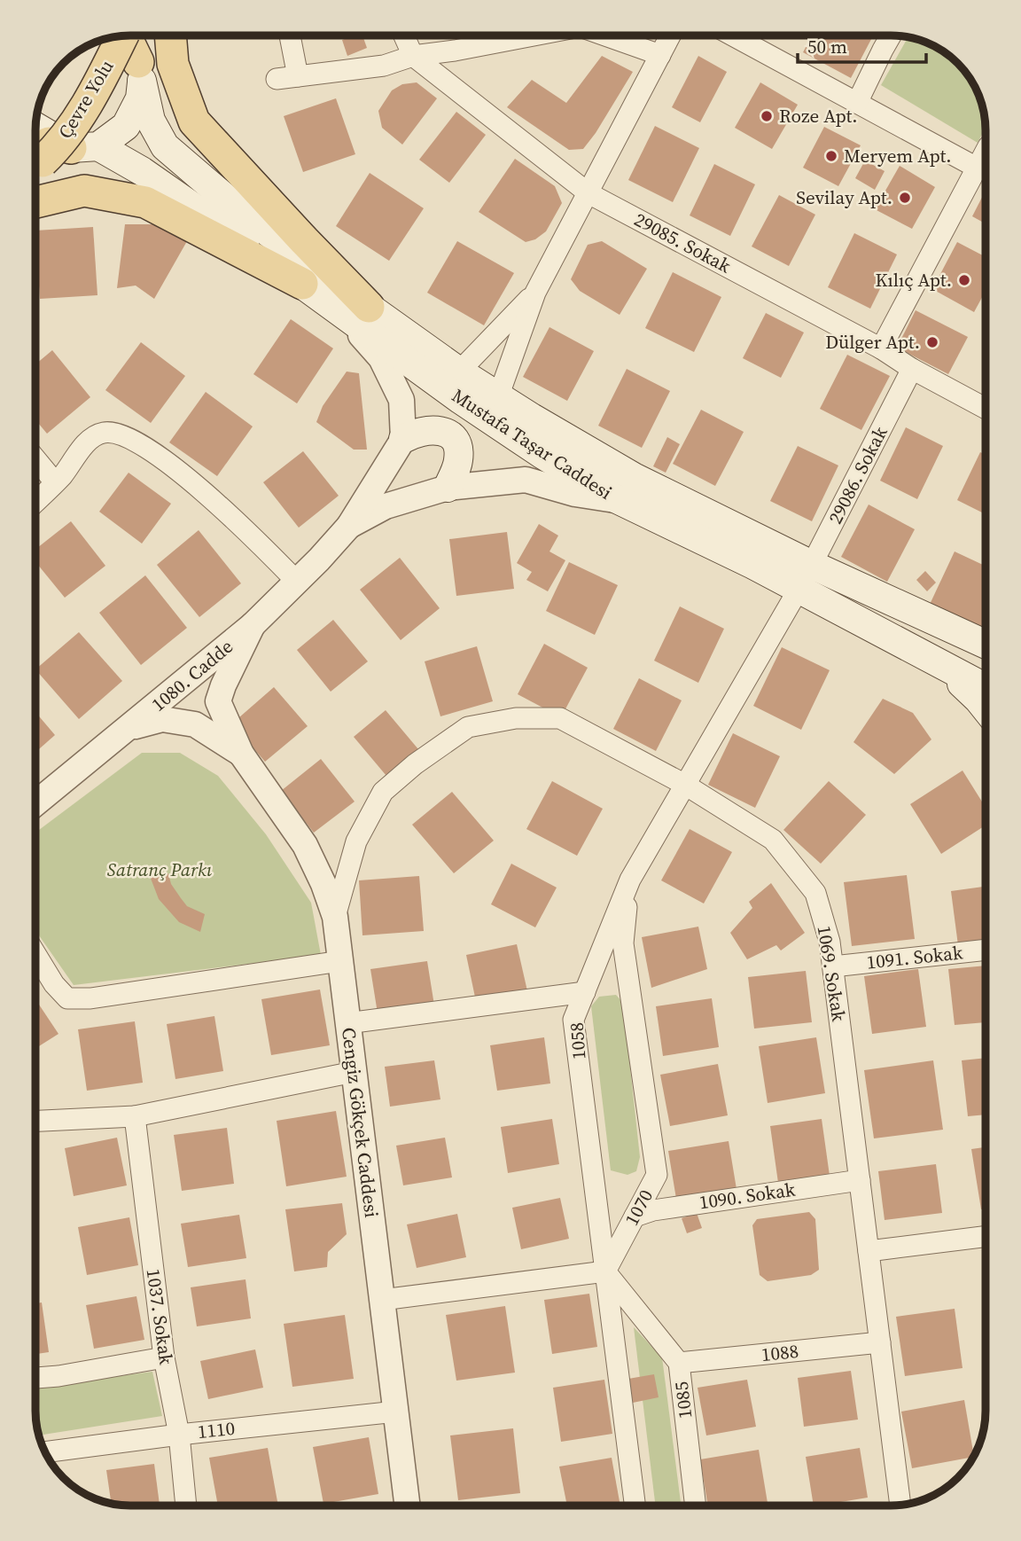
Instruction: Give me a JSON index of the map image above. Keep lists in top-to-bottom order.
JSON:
{
  "streets": {
    "main road": ["Çevre Yolu", "Mustafa Taşar Caddesi"],
    "street": [
      "29085. Sokak",
      "29086. Sokak",
      "1080. Cadde",
      "1091. Sokak",
      "1069. Sokak",
      "1058",
      "Cengiz Gökçek Caddesi",
      "1090. Sokak",
      "1070",
      "1037. Sokak",
      "1088",
      "1085",
      "1110"
    ]
  },
  "crossings": [
    ["29085. Sokak", "29086. Sokak"],
    ["Mustafa Taşar Caddesi", "29086. Sokak"],
    ["Mustafa Taşar Caddesi", "1058"],
    ["29086. Sokak", "1058"],
    ["1091. Sokak", "1069. Sokak"],
    ["1069. Sokak", "1058"],
    ["1069. Sokak", "Cengiz Gökçek Caddesi"],
    ["1069. Sokak", "1090. Sokak"],
    ["1069. Sokak", "1088"],
    ["1058", "1070"],
    ["1058", "1085"],
    ["Cengiz Gökçek Caddesi", "1110"],
    ["1090. Sokak", "1070"],
    ["1070", "1085"],
    ["1037. Sokak", "1110"],
    ["1088", "1085"]
  ],
  "parks": ["Satranç Parkı"],
  "places": [
    "Roze Apt.",
    "Meryem Apt.",
    "Sevilay Apt.",
    "Kılıç Apt.",
    "Dülger Apt."
  ],
  "scale_bar": "50 m"
}
